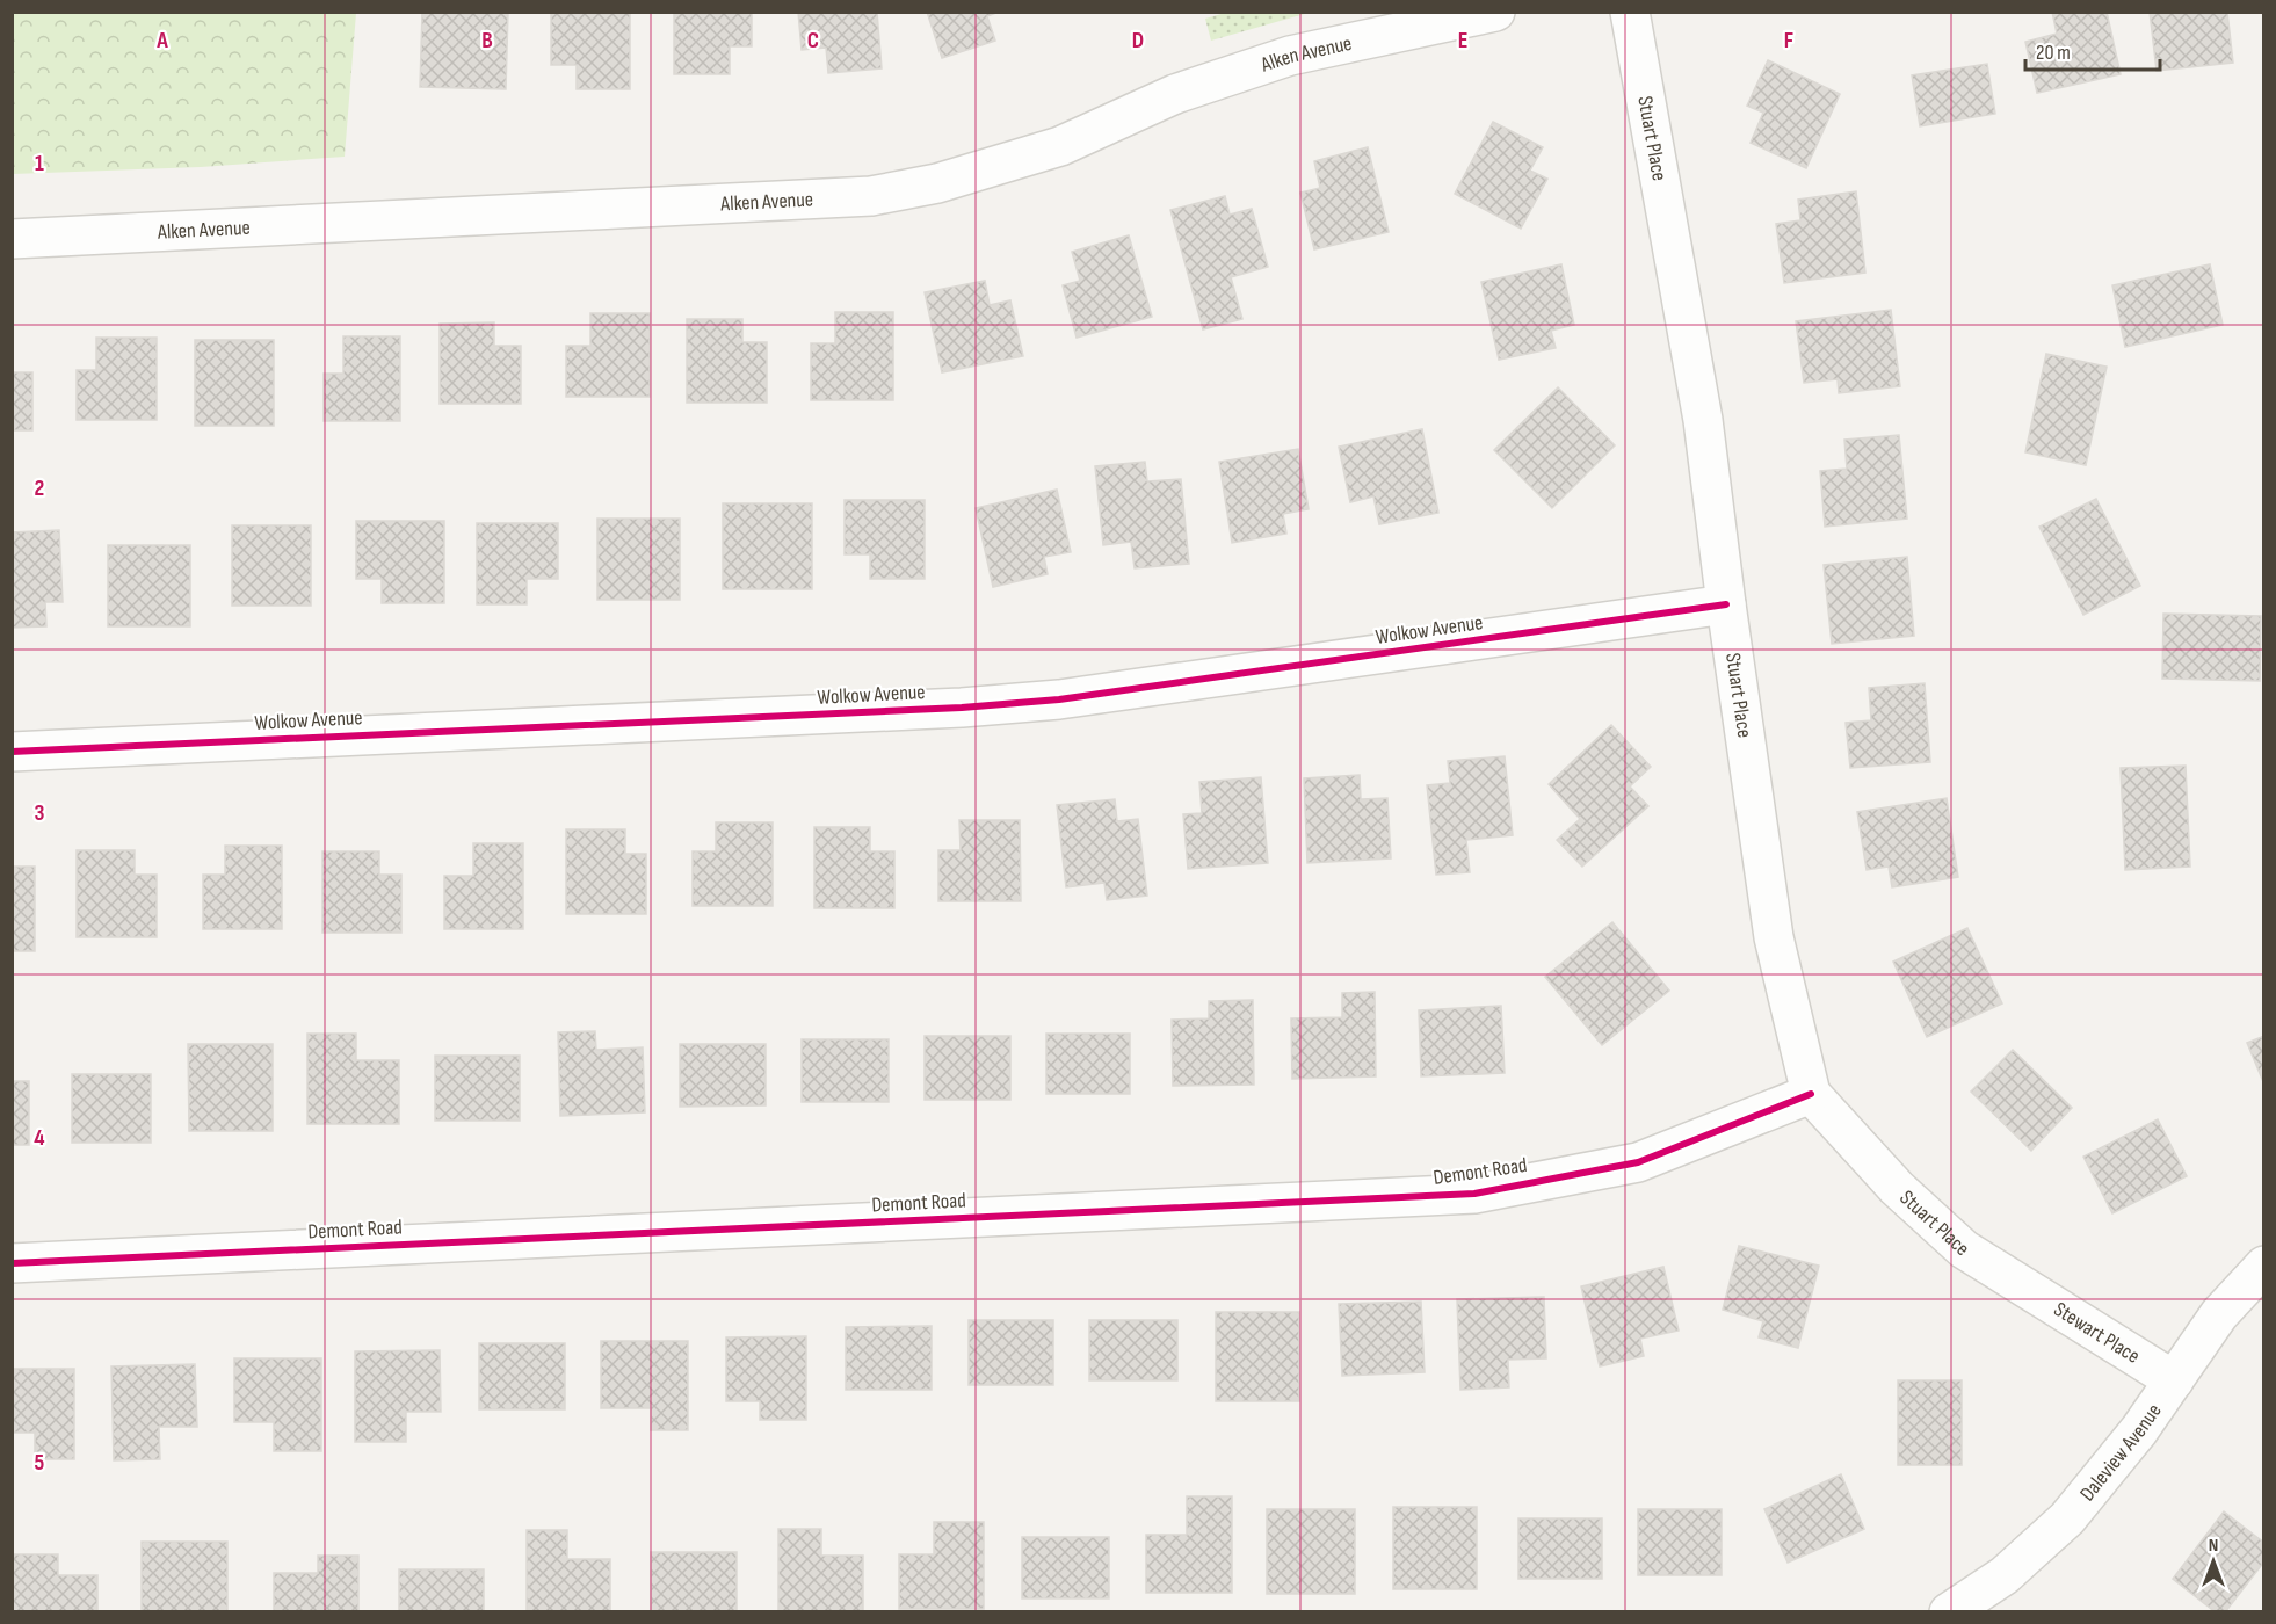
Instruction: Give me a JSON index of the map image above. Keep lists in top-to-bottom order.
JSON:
{
  "streets": {
    "street": [
      "Alken Avenue",
      "Stuart Place",
      "Wolkow Avenue",
      "Demont Road",
      "Stewart Place",
      "Daleview Avenue"
    ]
  },
  "crossings": [
    ["Stuart Place", "Wolkow Avenue"],
    ["Stuart Place", "Demont Road"],
    ["Stuart Place", "Stewart Place"],
    ["Stewart Place", "Daleview Avenue"]
  ],
  "scale_bar": "20 m",
  "north": "top",
  "grid": {
    "columns": [
      "A",
      "B",
      "C",
      "D",
      "E",
      "F"
    ],
    "rows": [
      "1",
      "2",
      "3",
      "4",
      "5"
    ]
  }
}
